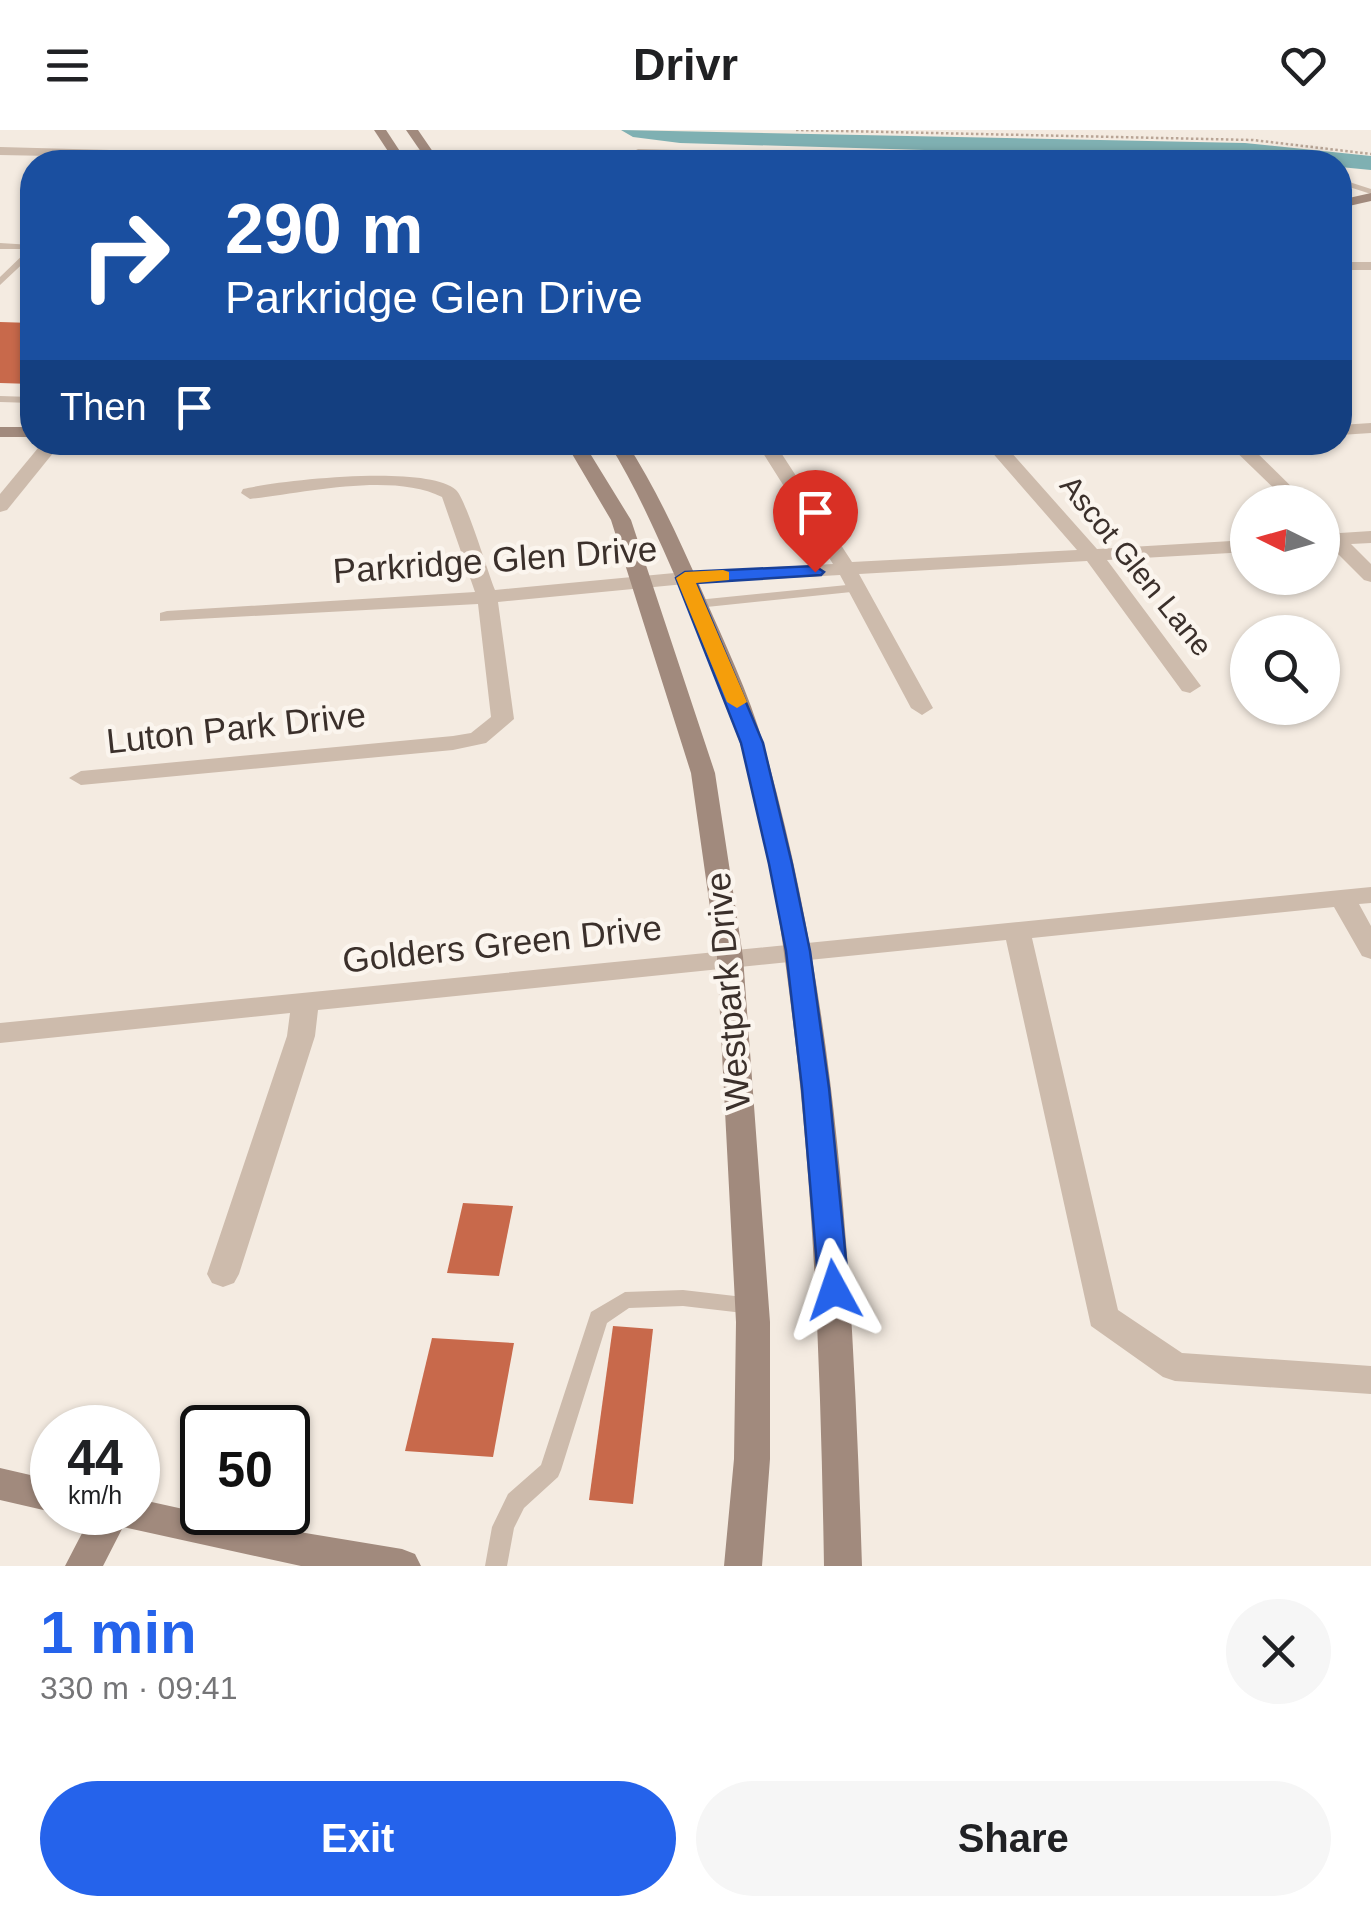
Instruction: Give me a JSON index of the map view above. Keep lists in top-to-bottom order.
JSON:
{
  "streets": {
    "main road": ["Westpark Drive"],
    "street": [
      "Parkridge Glen Drive",
      "Ascot Glen Lane",
      "Luton Park Drive",
      "Golders Green Drive"
    ]
  },
  "crossings": [
    ["Parkridge Glen Drive", "Ascot Glen Lane"],
    ["Parkridge Glen Drive", "Luton Park Drive"],
    ["Parkridge Glen Drive", "Westpark Drive"],
    ["Golders Green Drive", "Westpark Drive"]
  ],
  "north": "left",
  "page": {
    "header": "Drivr",
    "turn": ["290 m", "Parkridge Glen Drive"],
    "then": "Then",
    "speed": "44 km/h",
    "limit": "50",
    "heading": ["1 min", "330 m · 09:41"],
    "buttons": ["Exit", "Share"]
  }
}
